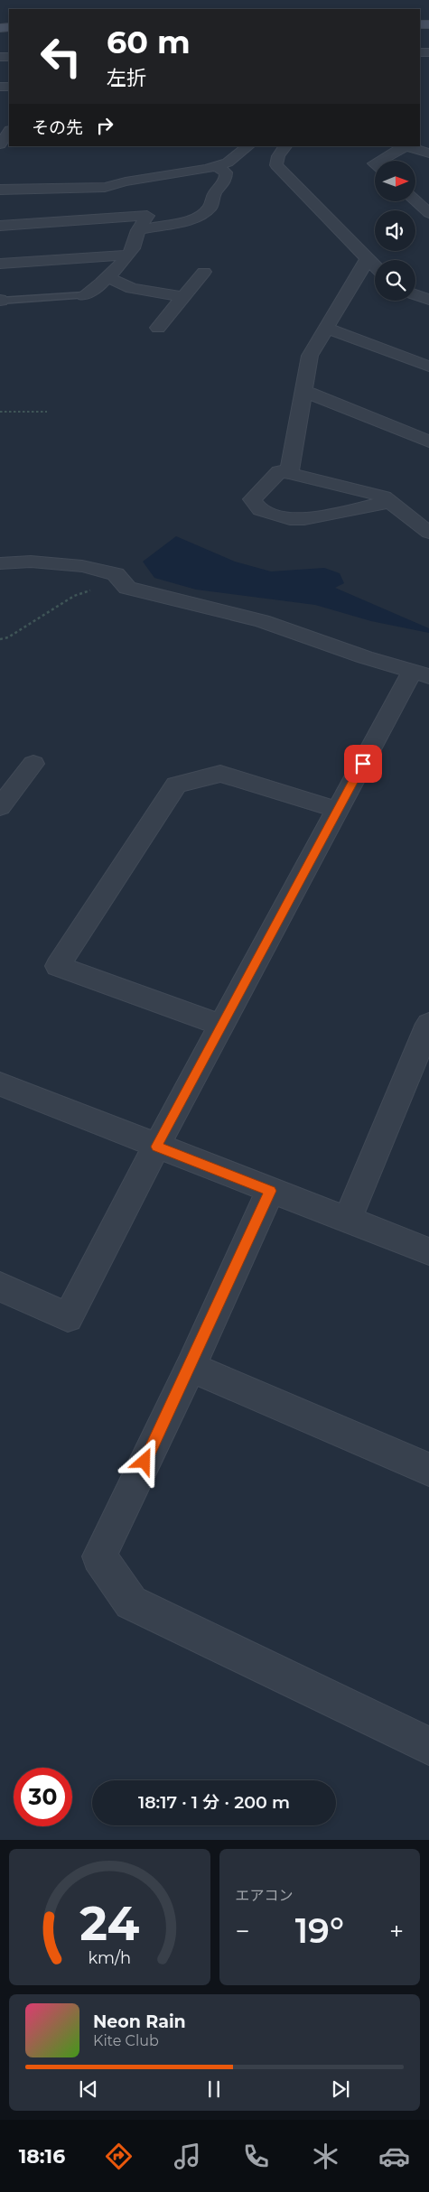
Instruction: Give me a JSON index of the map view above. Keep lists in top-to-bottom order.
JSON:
{
  "north": "right",
  "page": {
    "turn": ["60 m", "左折"],
    "then": "その先",
    "limit": "30",
    "trip": "18:17 · 1 分 · 200 m",
    "tile": "エアコン",
    "heat": ["−", "19°", "+"],
    "song": ["Neon Rain", "Kite Club"],
    "tabs": "18:16",
    "gauge": ["24", "km/h"]
  }
}
